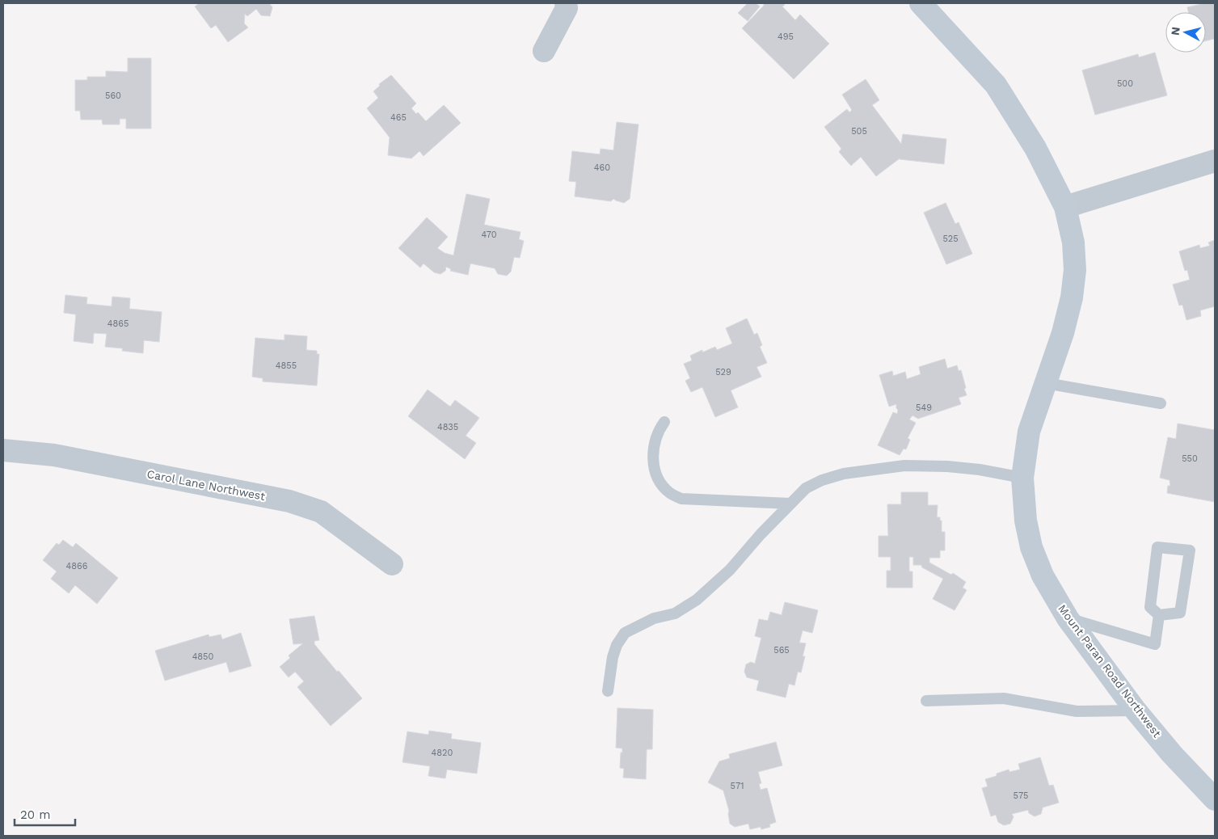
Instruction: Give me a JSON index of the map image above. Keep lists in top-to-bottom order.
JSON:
{
  "streets": {
    "main road": ["Mount Paran Road Northwest"],
    "street": ["Carol Lane Northwest"]
  },
  "house_numbers": [
    "495",
    "500",
    "560",
    "465",
    "505",
    "460",
    "470",
    "525",
    "4865",
    "4855",
    "529",
    "549",
    "4835",
    "550",
    "4866",
    "565",
    "4850",
    "4820",
    "571",
    "575"
  ],
  "scale_bar": "20 m",
  "north": "left"
}
